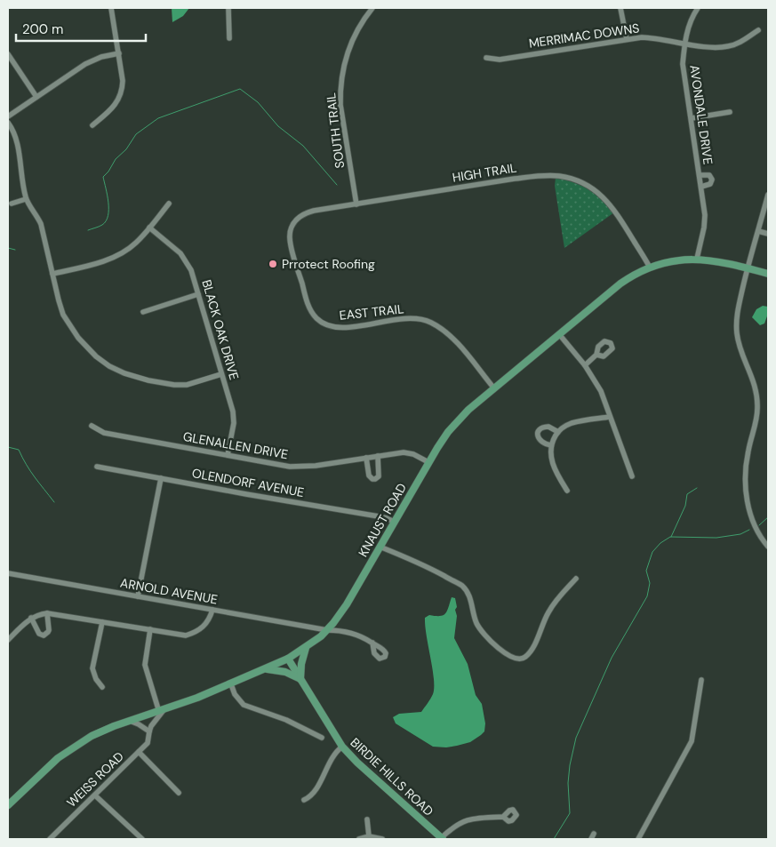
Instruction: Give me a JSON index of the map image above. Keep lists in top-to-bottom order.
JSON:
{
  "streets": {
    "main road": ["KNAUST ROAD", "BIRDIE HILLS ROAD"],
    "street": [
      "MERRIMAC DOWNS",
      "AVONDALE DRIVE",
      "SOUTH TRAIL",
      "HIGH TRAIL",
      "EAST TRAIL",
      "BLACK OAK DRIVE",
      "GLENALLEN DRIVE",
      "OLENDORF AVENUE",
      "ARNOLD AVENUE",
      "WEISS ROAD"
    ]
  },
  "crossings": [
    ["MERRIMAC DOWNS", "AVONDALE DRIVE"],
    ["AVONDALE DRIVE", "KNAUST ROAD"],
    ["SOUTH TRAIL", "HIGH TRAIL"],
    ["HIGH TRAIL", "EAST TRAIL"],
    ["HIGH TRAIL", "KNAUST ROAD"],
    ["EAST TRAIL", "KNAUST ROAD"],
    ["BLACK OAK DRIVE", "GLENALLEN DRIVE"],
    ["GLENALLEN DRIVE", "KNAUST ROAD"],
    ["OLENDORF AVENUE", "KNAUST ROAD"],
    ["KNAUST ROAD", "ARNOLD AVENUE"],
    ["KNAUST ROAD", "BIRDIE HILLS ROAD"],
    ["KNAUST ROAD", "WEISS ROAD"]
  ],
  "places": ["Prrotect Roofing"],
  "scale_bar": "200 m"
}
